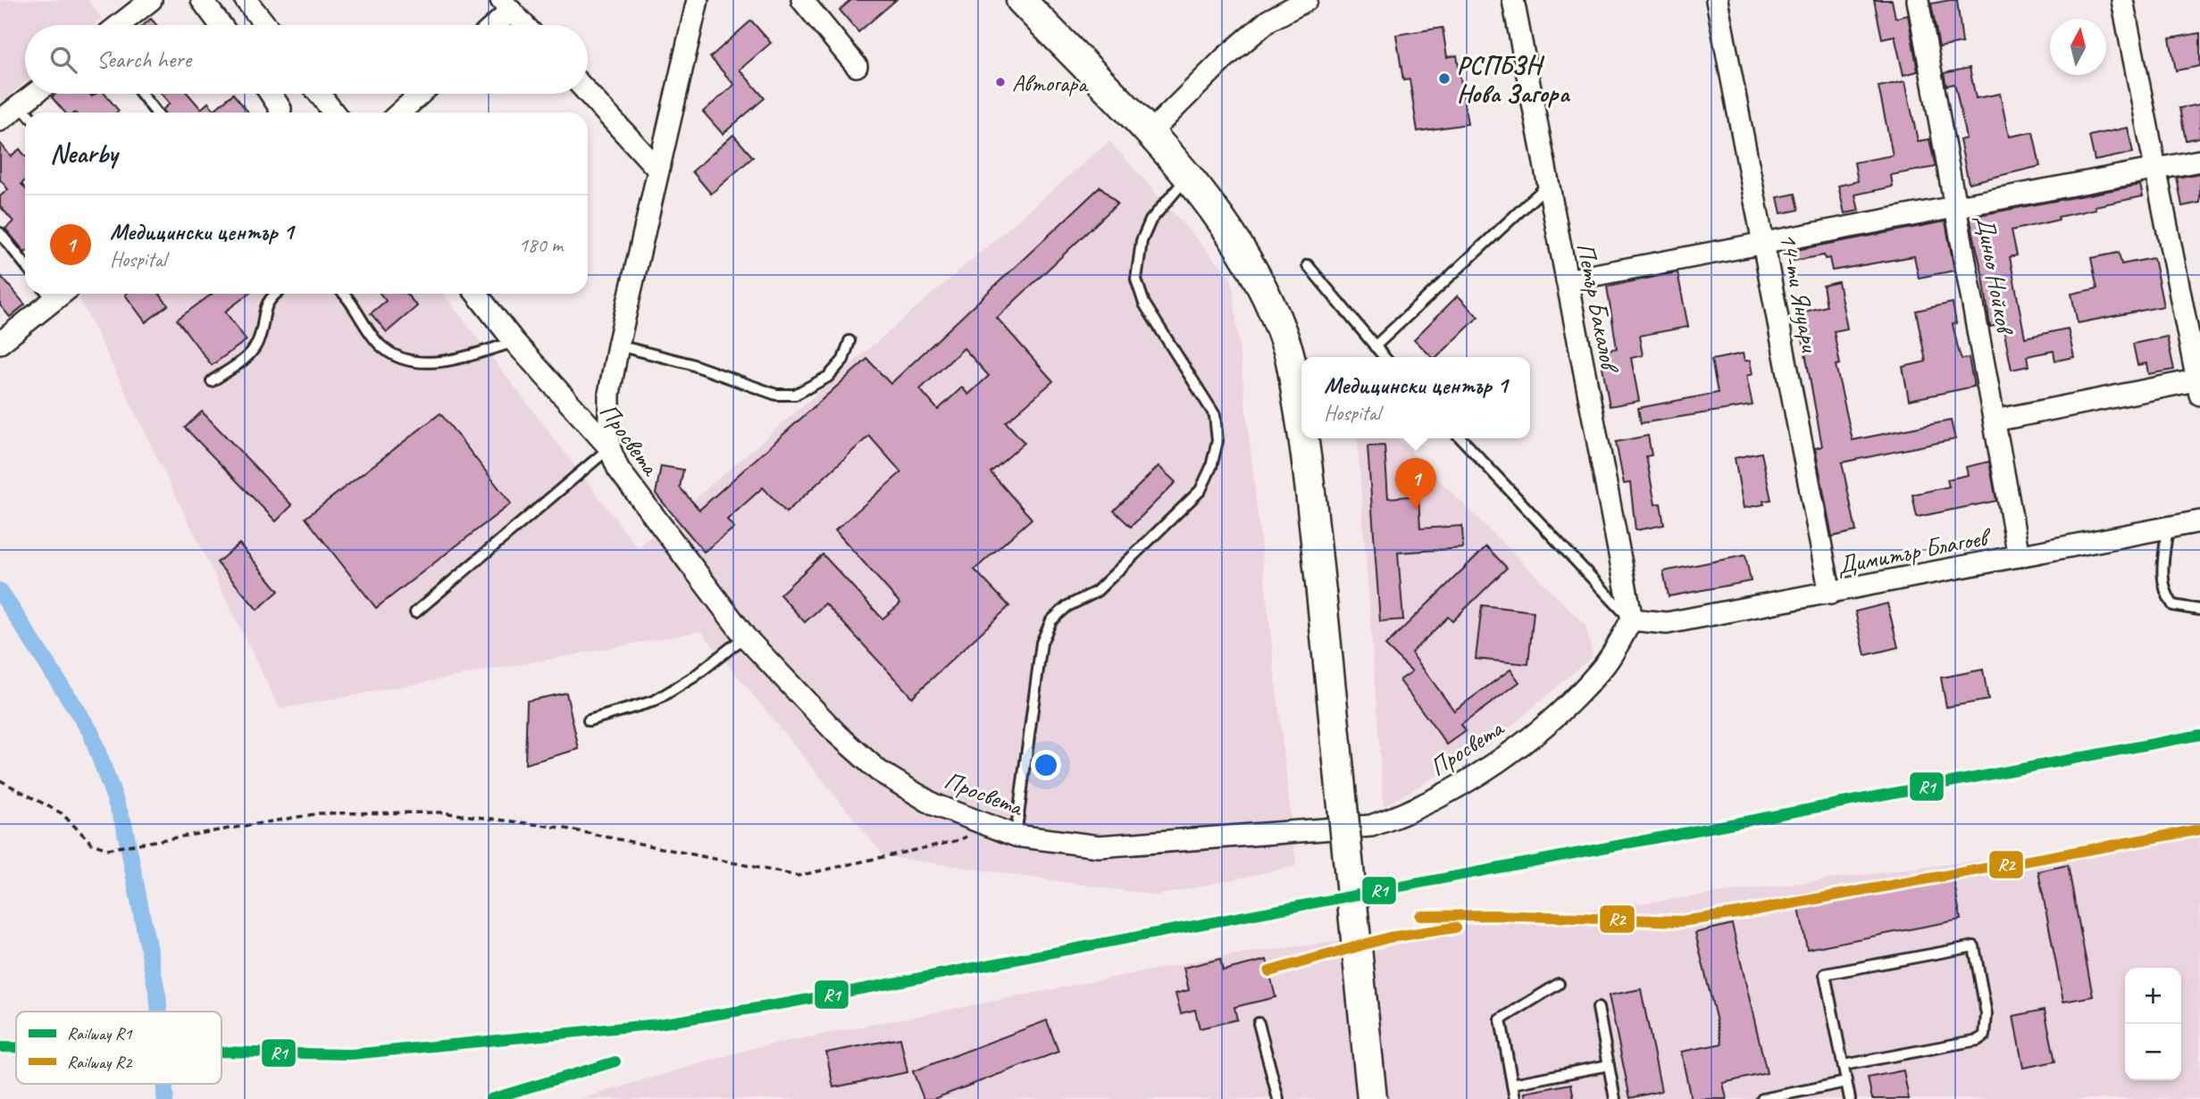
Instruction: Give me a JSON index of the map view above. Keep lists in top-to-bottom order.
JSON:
{
  "streets": {
    "street": [
      "Диньо Нойков",
      "14-ти Януари",
      "Петър Бакалов",
      "Просвета",
      "Димитър Благоев"
    ]
  },
  "crossings": [
    ["Диньо Нойков", "Димитър Благоев"],
    ["14-ти Януари", "Димитър Благоев"],
    ["Петър Бакалов", "Просвета"],
    ["Петър Бакалов", "Димитър Благоев"],
    ["Просвета", "Димитър Благоев"]
  ],
  "places": ["РСПБЗН Нова Загора", "Автогара"],
  "lines": ["rail line R1", "rail line R2"],
  "legend": ["Railway R1", "Railway R2"],
  "north": "top",
  "page": {
    "search": "Search here",
    "heading": "Nearby",
    "list": [
      {
        "mark": "1",
        "name": "Медицински център 1",
        "note": "Hospital",
        "value": "180 m"
      }
    ],
    "popup": ["Медицински център 1", "Hospital"],
    "pins": "1",
    "map_buttons": ["+", "−"]
  }
}
